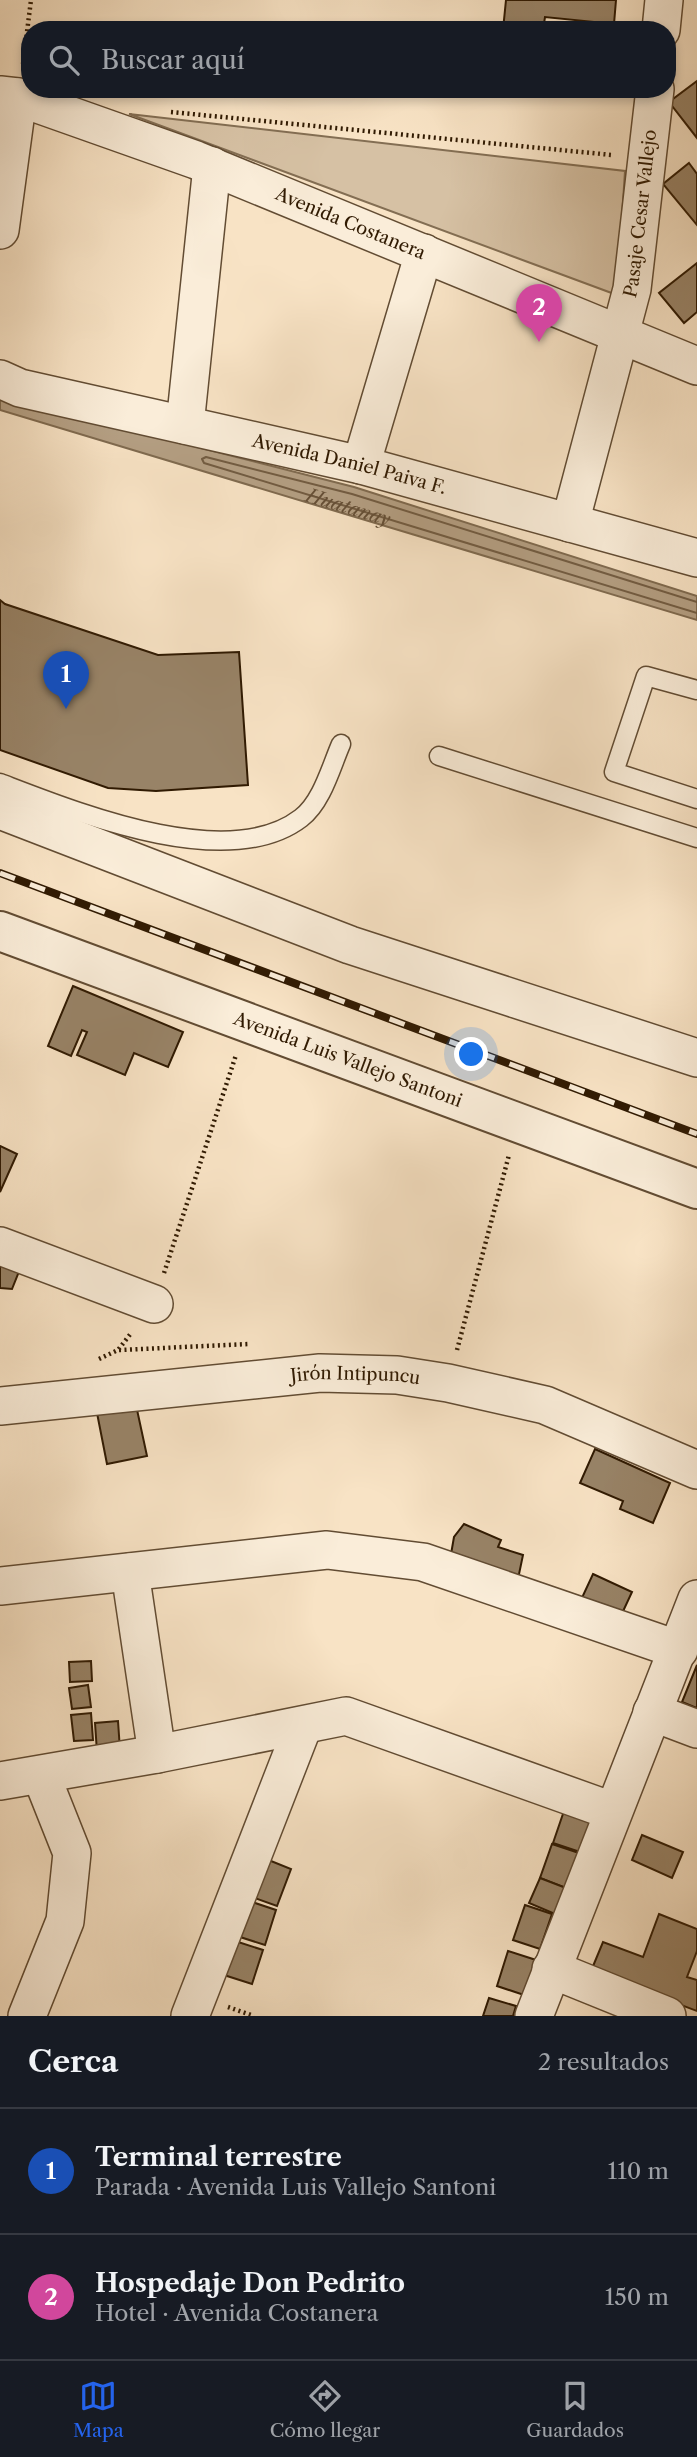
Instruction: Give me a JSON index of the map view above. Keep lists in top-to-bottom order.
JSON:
{
  "streets": {
    "street": [
      "Pasaje Cesar Vallejo",
      "Avenida Costanera",
      "Avenida Daniel Paiva F.",
      "Avenida Luis Vallejo Santoni",
      "Jirón Intipuncu"
    ]
  },
  "crossings": [
    ["Pasaje Cesar Vallejo", "Avenida Costanera"],
    ["Pasaje Cesar Vallejo", "Avenida Daniel Paiva F."]
  ],
  "water": ["Huatanay"],
  "page": {
    "search": "Buscar aquí",
    "pins": ["2", "1"],
    "heading": ["Cerca", "2 resultados"],
    "list": [
      {
        "mark": "1",
        "name": "Terminal terrestre",
        "note": "Parada · Avenida Luis Vallejo Santoni",
        "value": "110 m"
      },
      {
        "mark": "2",
        "name": "Hospedaje Don Pedrito",
        "note": "Hotel · Avenida Costanera",
        "value": "150 m"
      }
    ],
    "nav": ["Mapa", "Cómo llegar", "Guardados"]
  }
}
